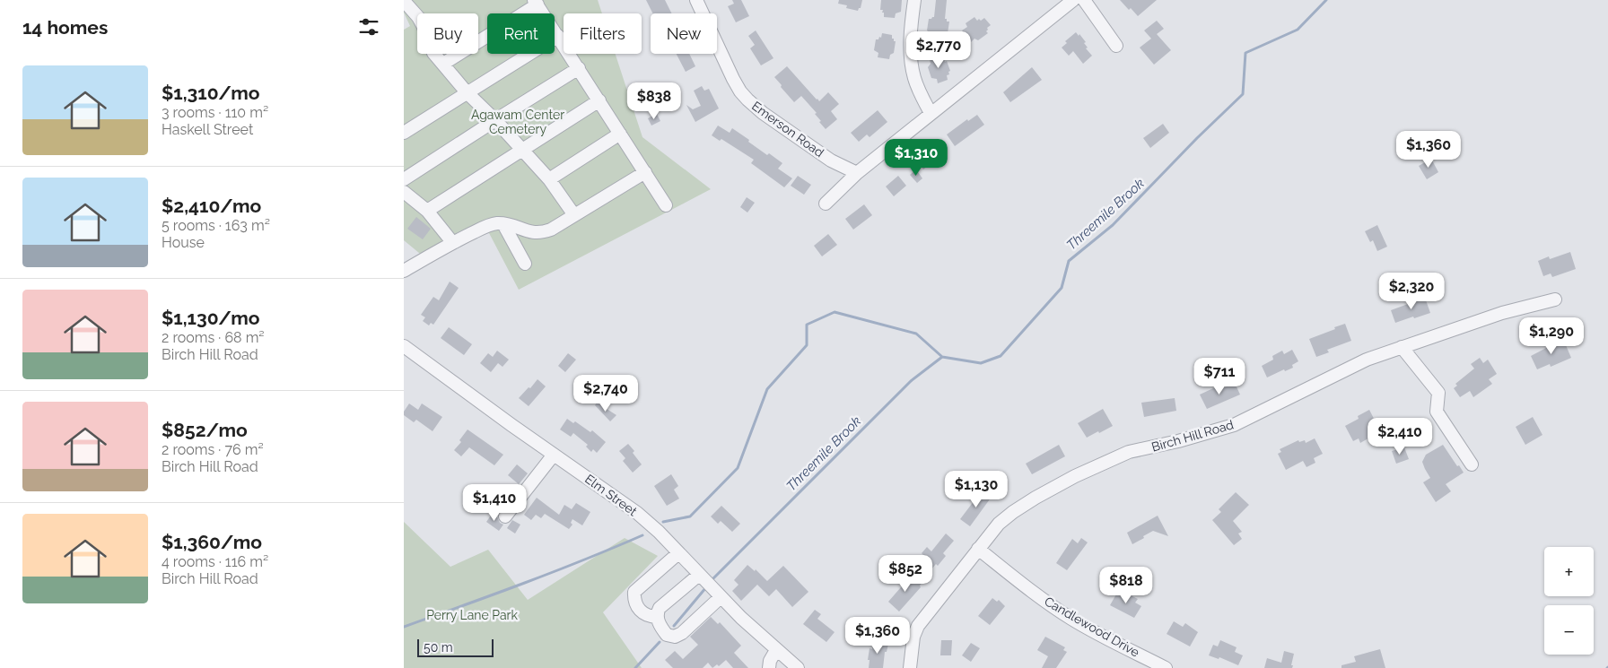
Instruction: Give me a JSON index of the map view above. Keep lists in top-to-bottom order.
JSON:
{
  "streets": {
    "street": [
      "Emerson Road",
      "Birch Hill Road",
      "Elm Street",
      "Candlewood Drive"
    ]
  },
  "crossings": [
    ["Birch Hill Road", "Candlewood Drive"]
  ],
  "water": ["Threemile Brook"],
  "parks": ["Agawam Center Cemetery", "Perry Lane Park"],
  "scale_bar": "50 m",
  "page": {
    "heading": "14 homes",
    "chip": [
      "Buy",
      "Rent",
      "Filters",
      "New"
    ],
    "price": [
      "$2,770",
      "$838",
      "$1,360",
      "$1,310",
      "$2,320",
      "$1,290",
      "$711",
      "$2,740",
      "$2,410",
      "$1,130",
      "$1,410",
      "$852",
      "$818",
      "$1,360"
    ],
    "list": [
      {
        "name": "$1,310/mo",
        "note": "3 rooms · 110 m² · Haskell Street"
      },
      {
        "name": "$2,410/mo",
        "note": "5 rooms · 163 m² · House"
      },
      {
        "name": "$1,130/mo",
        "note": "2 rooms · 68 m² · Birch Hill Road"
      },
      {
        "name": "$852/mo",
        "note": "2 rooms · 76 m² · Birch Hill Road"
      },
      {
        "name": "$1,360/mo",
        "note": "4 rooms · 116 m² · Birch Hill Road"
      }
    ],
    "map_buttons": ["+", "−"],
    "scale": "50 m"
  }
}
